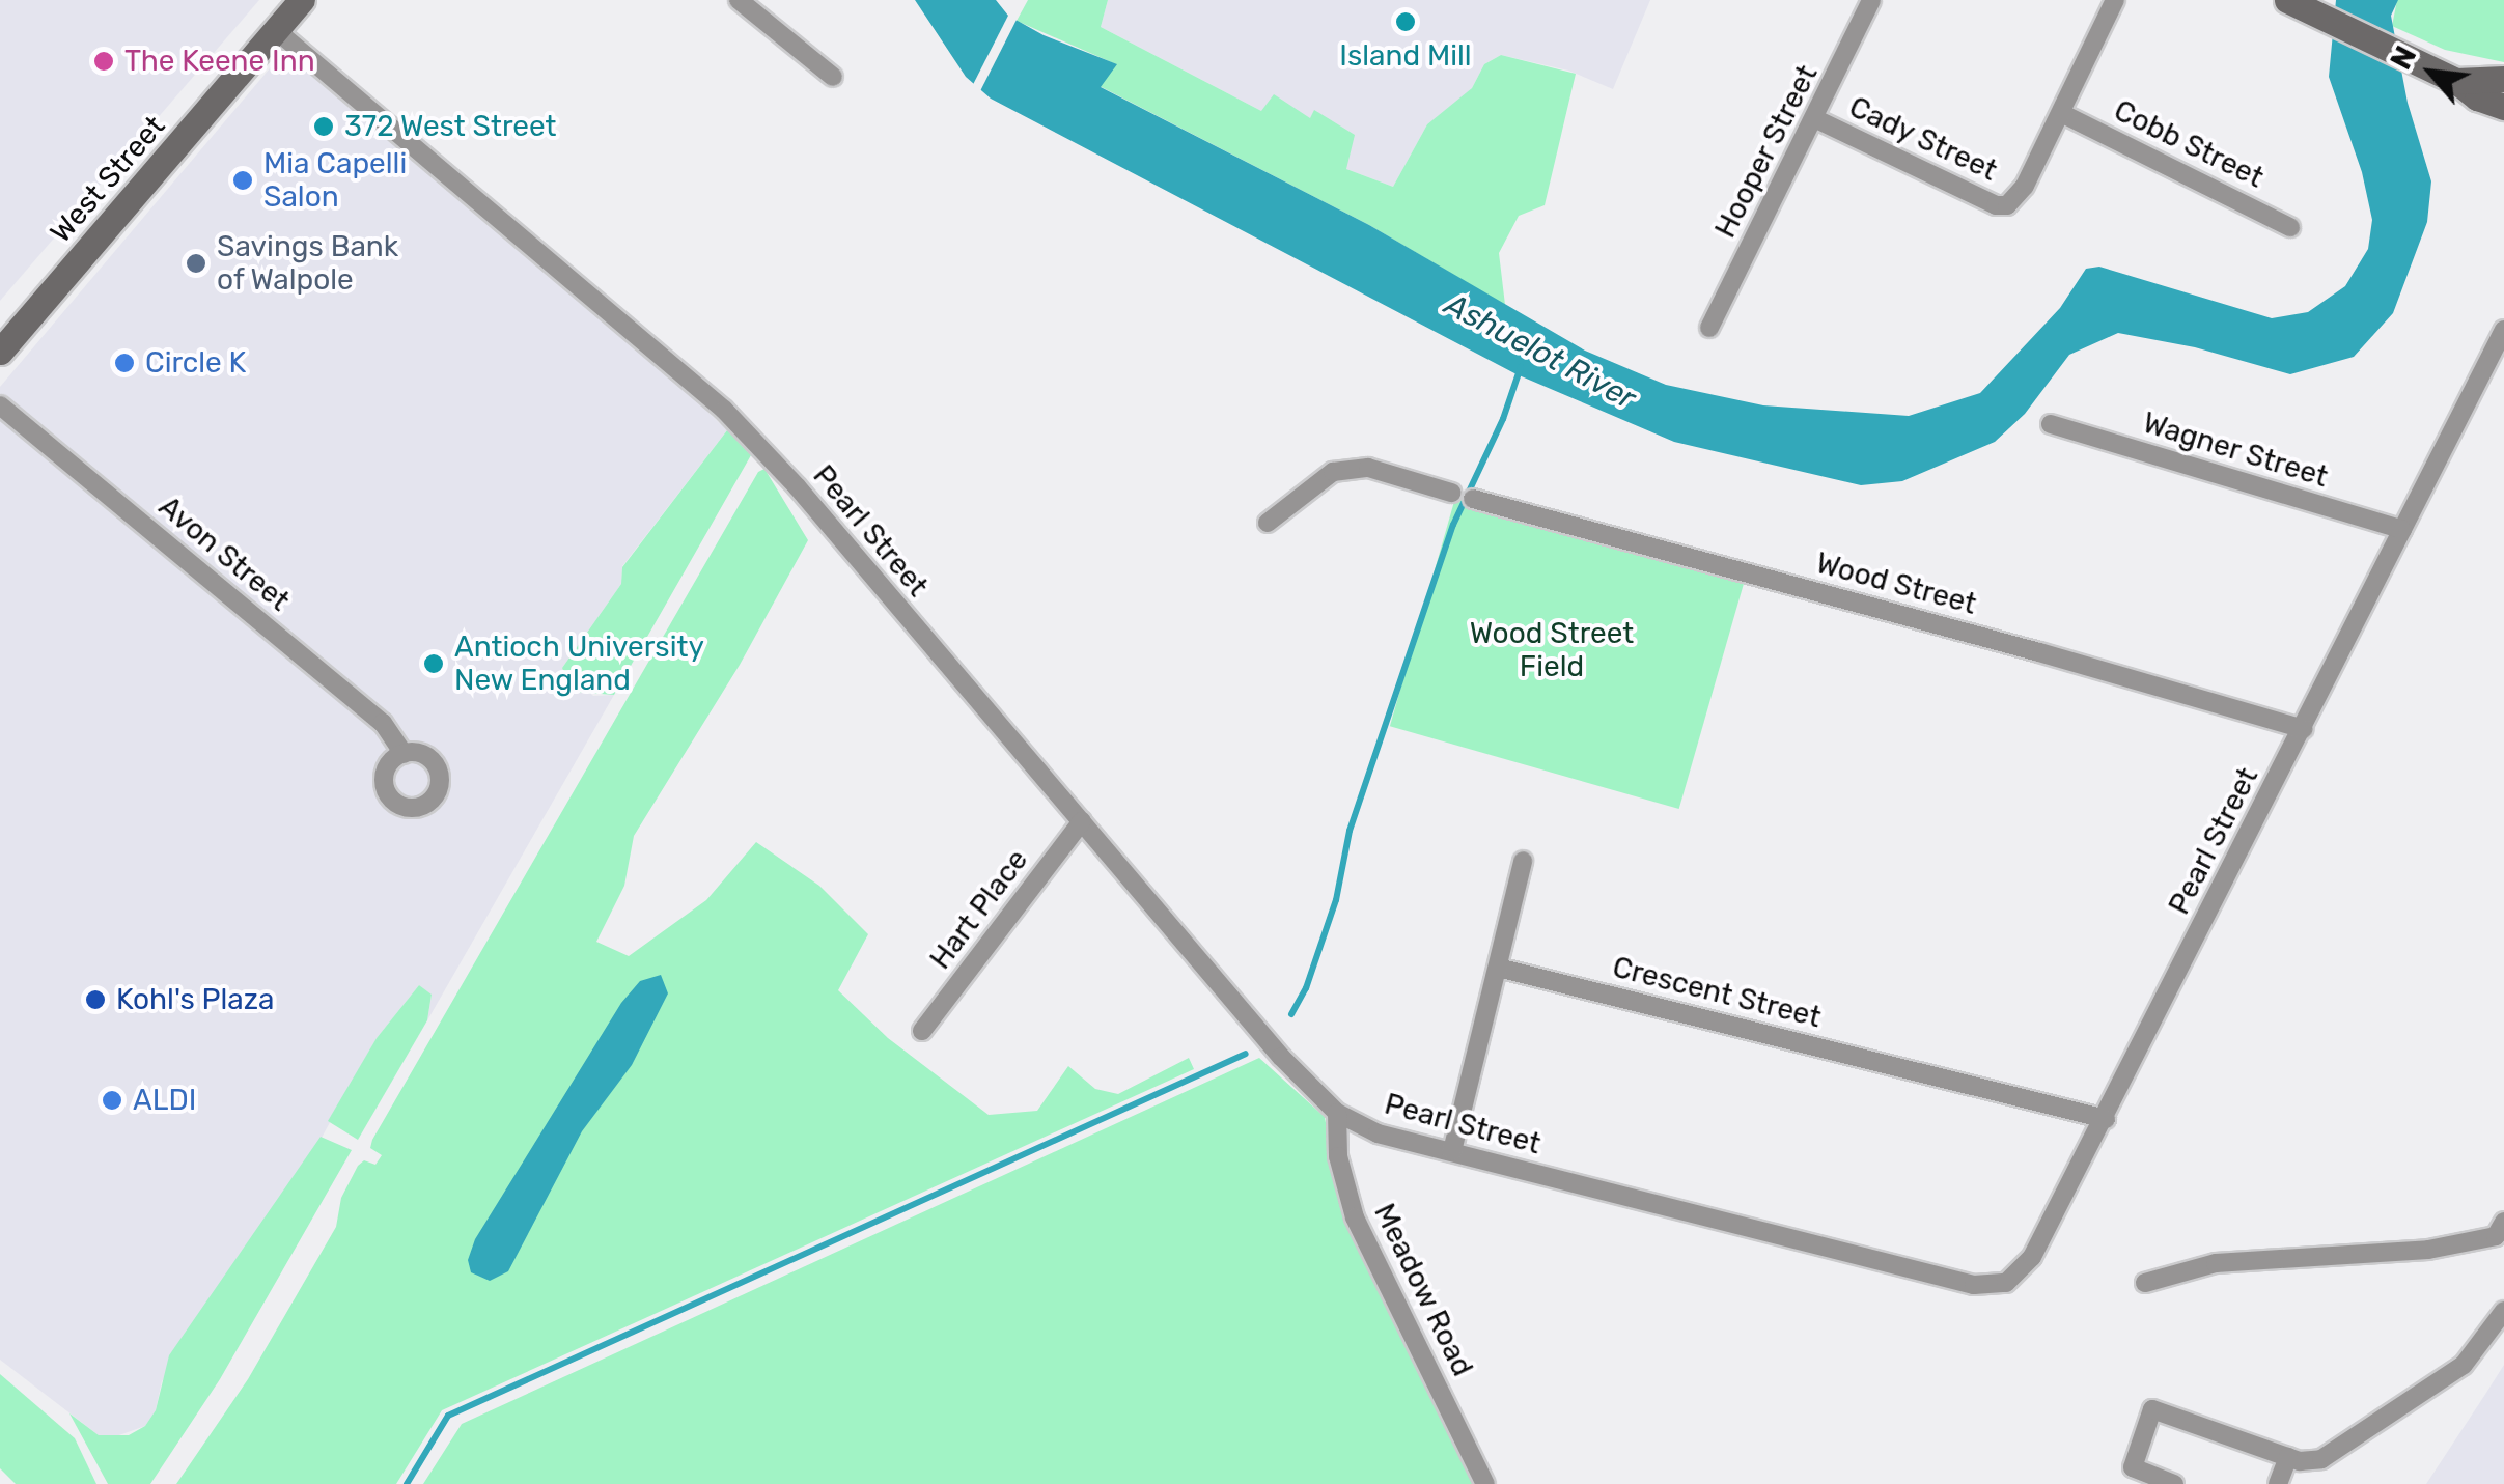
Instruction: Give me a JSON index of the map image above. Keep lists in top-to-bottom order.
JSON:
{
  "streets": {
    "street": [
      "Cady Street",
      "Cobb Street",
      "Hooper Street",
      "West Street",
      "Wagner Street",
      "Pearl Street",
      "Avon Street",
      "Wood Street",
      "Hart Place",
      "Crescent Street",
      "Meadow Road"
    ]
  },
  "crossings": [
    ["Cady Street", "Cobb Street"],
    ["Cady Street", "Hooper Street"],
    ["West Street", "Pearl Street"],
    ["Wagner Street", "Pearl Street"],
    ["Pearl Street", "Wood Street"],
    ["Pearl Street", "Hart Place"],
    ["Pearl Street", "Crescent Street"],
    ["Pearl Street", "Meadow Road"]
  ],
  "water": ["Ashuelot River"],
  "parks": ["Wood Street Field"],
  "places": [
    "Island Mill",
    "The Keene Inn",
    "372 West Street",
    "Mia Capelli Salon",
    "Savings Bank of Walpole",
    "Circle K",
    "Antioch University New England",
    "Kohl's Plaza",
    "ALDI"
  ],
  "north": "top left"
}
